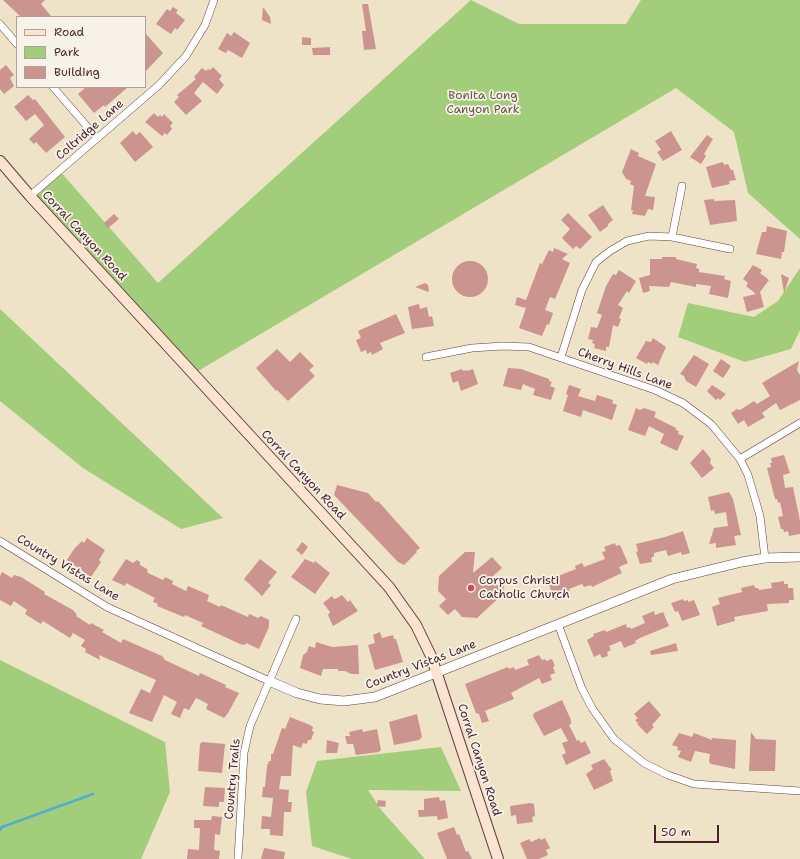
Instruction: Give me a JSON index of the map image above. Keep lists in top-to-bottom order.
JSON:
{
  "streets": {
    "main road": ["Corral Canyon Road"],
    "street": [
      "Coltridge Lane",
      "Cherry Hills Lane",
      "Country Vistas Lane",
      "Country Trails"
    ]
  },
  "crossings": [
    ["Coltridge Lane", "Corral Canyon Road"],
    ["Corral Canyon Road", "Country Vistas Lane"],
    ["Cherry Hills Lane", "Country Vistas Lane"],
    ["Country Vistas Lane", "Country Trails"]
  ],
  "parks": ["Bonita Long Canyon Park"],
  "places": ["Corpus Christi Catholic Church"],
  "legend": ["Road", "Park", "Building"],
  "scale_bar": "50 m"
}
